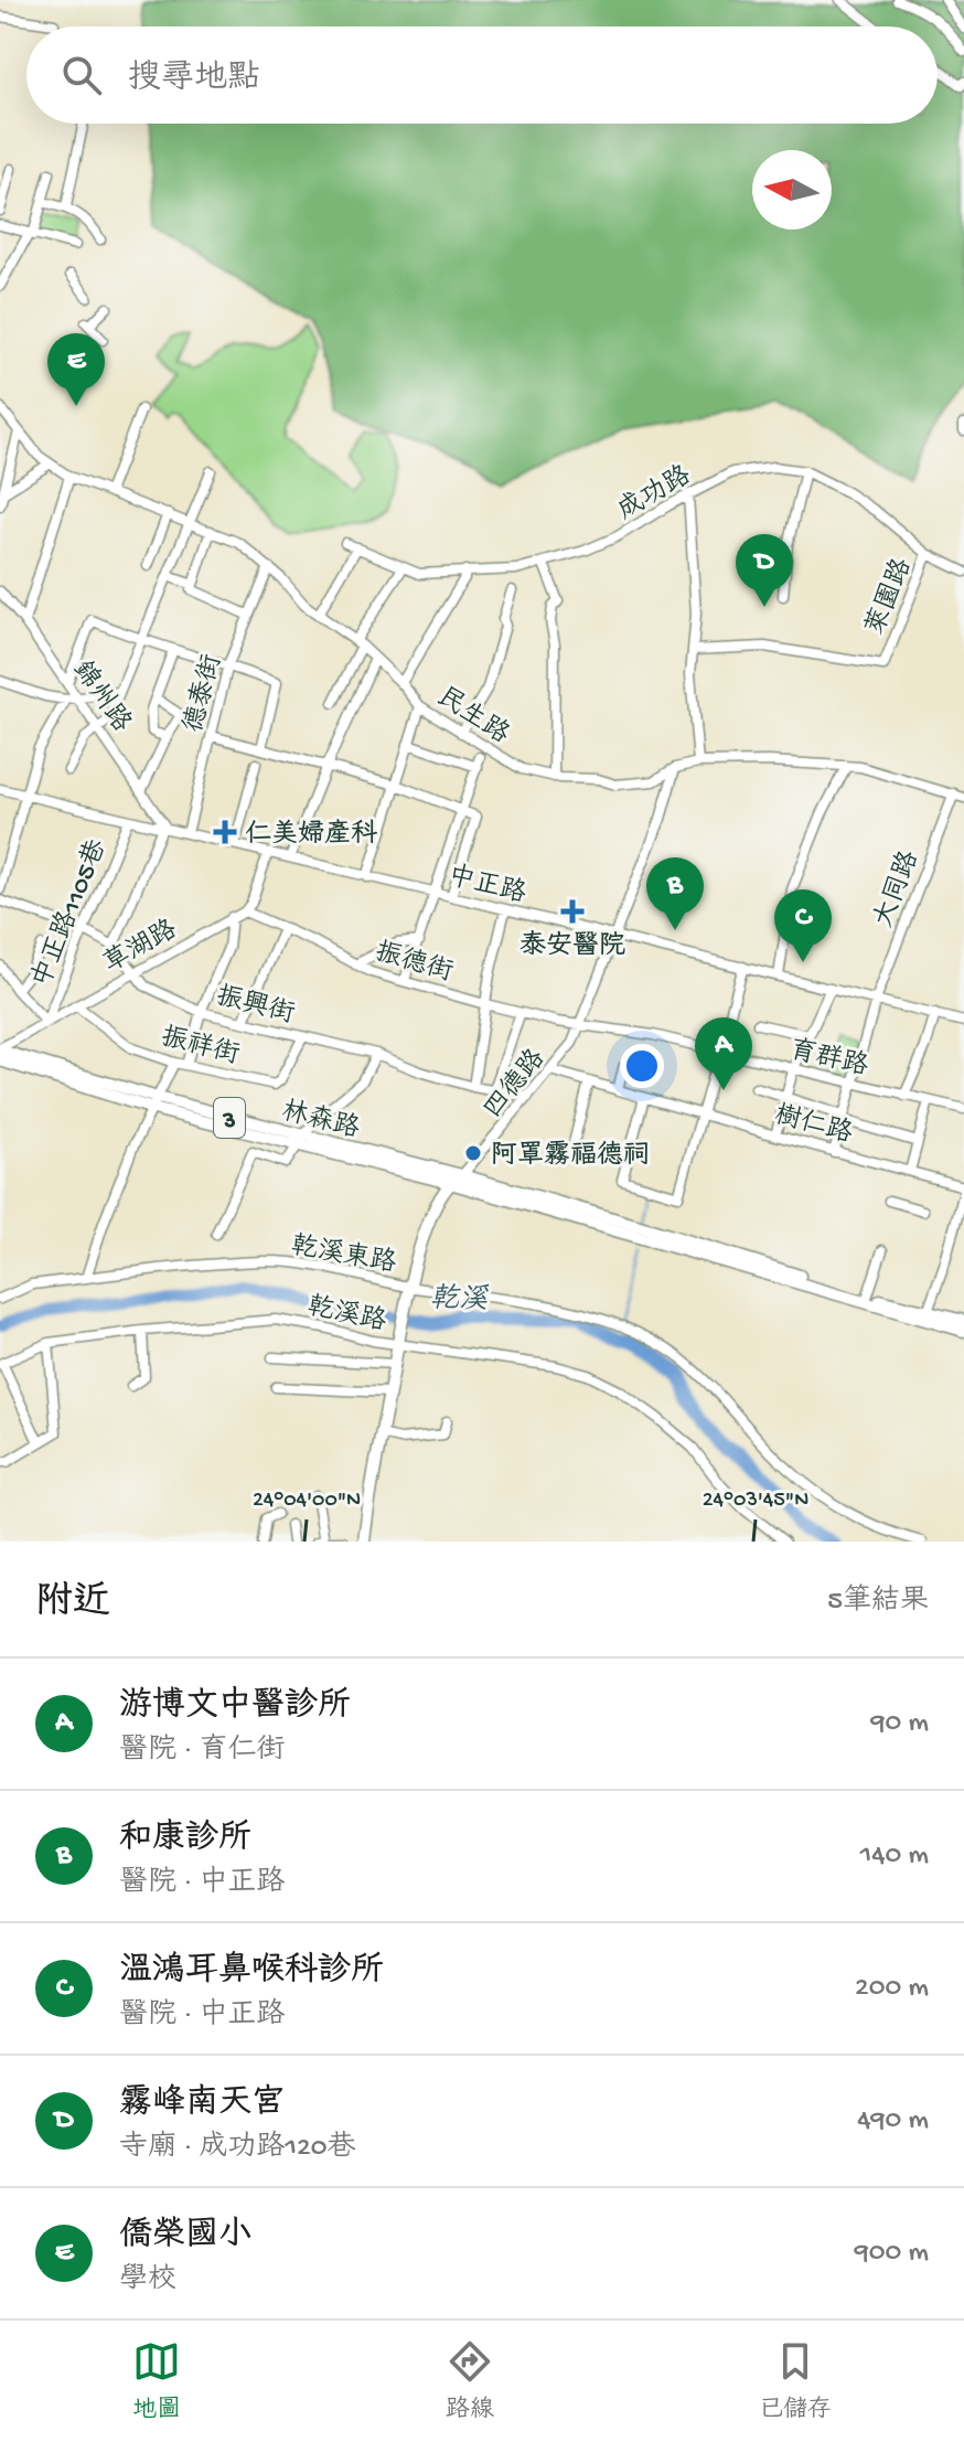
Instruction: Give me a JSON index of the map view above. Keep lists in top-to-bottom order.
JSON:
{
  "streets": {
    "main road": ["四德路", "3", "林森路"],
    "street": [
      "成功路",
      "萊園路",
      "德泰街",
      "錦州路",
      "民生路",
      "中正路",
      "大同路",
      "中正路1105巷",
      "草湖路",
      "振德街",
      "振興街",
      "振祥街",
      "育群路",
      "樹仁路",
      "乾溪東路",
      "乾溪路"
    ]
  },
  "crossings": [
    ["成功路", "萊園路"],
    ["德泰街", "民生路"],
    ["德泰街", "中正路"],
    ["錦州路", "中正路"],
    ["民生路", "大同路"],
    ["中正路", "大同路"],
    ["中正路", "中正路1105巷"],
    ["中正路", "四德路"],
    ["大同路", "育群路"],
    ["大同路", "樹仁路"],
    ["中正路1105巷", "草湖路"],
    ["中正路1105巷", "振興街"],
    ["草湖路", "振德街"],
    ["草湖路", "振興街"],
    ["草湖路", "振祥街"],
    ["草湖路", "林森路"],
    ["振德街", "育群路"],
    ["振德街", "四德路"],
    ["振興街", "振祥街"],
    ["振興街", "四德路"],
    ["育群路", "四德路"],
    ["四德路", "林森路"],
    ["四德路", "樹仁路"],
    ["四德路", "乾溪東路"],
    ["四德路", "乾溪路"],
    ["3", "林森路"]
  ],
  "water": ["乾溪"],
  "places": {
    "health": ["仁美婦產科", "泰安醫院"],
    "other": ["阿罩霧福德祠"]
  },
  "north": "left",
  "page": {
    "search": "搜尋地點",
    "pins": [
      "E",
      "D",
      "B",
      "C",
      "A"
    ],
    "heading": ["附近", "5筆結果"],
    "list": [
      {
        "mark": "A",
        "name": "游博文中醫診所",
        "note": "醫院 · 育仁街",
        "value": "90 m"
      },
      {
        "mark": "B",
        "name": "和康診所",
        "note": "醫院 · 中正路",
        "value": "140 m"
      },
      {
        "mark": "C",
        "name": "溫鴻耳鼻喉科診所",
        "note": "醫院 · 中正路",
        "value": "200 m"
      },
      {
        "mark": "D",
        "name": "霧峰南天宮",
        "note": "寺廟 · 成功路120巷",
        "value": "490 m"
      },
      {
        "mark": "E",
        "name": "僑榮國小",
        "note": "學校",
        "value": "900 m"
      }
    ],
    "nav": ["地圖", "路線", "已儲存"]
  },
  "coordinates": ["24°04'00\"N", "24°03'45\"N"]
}
